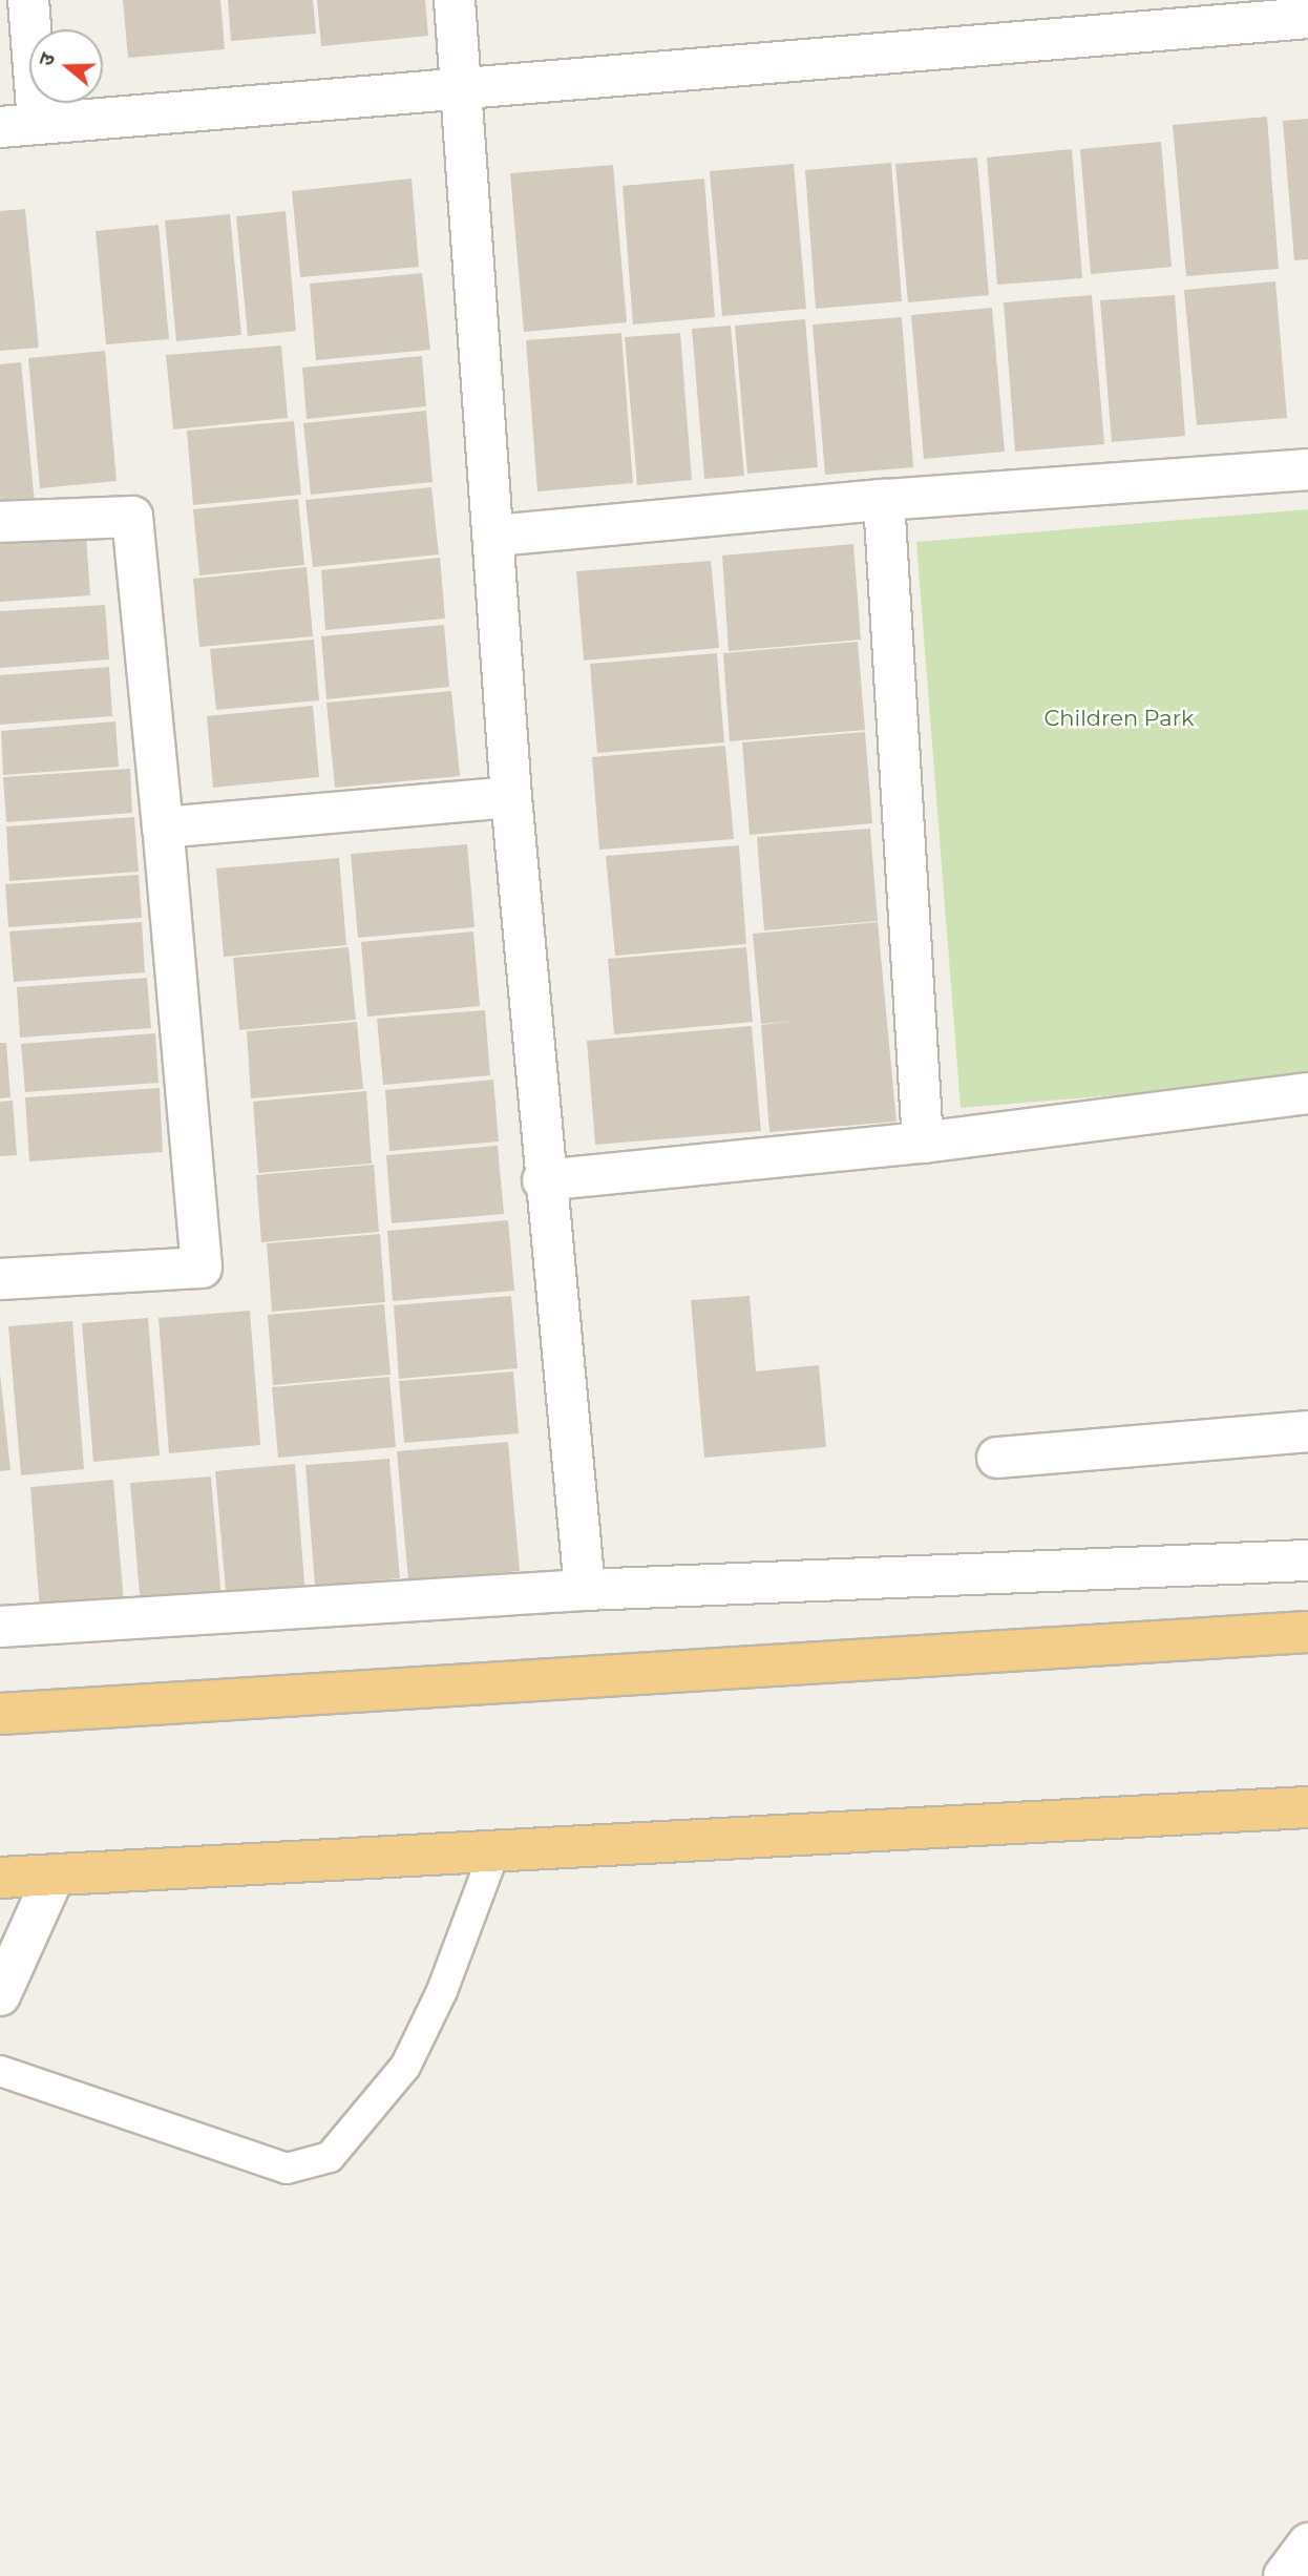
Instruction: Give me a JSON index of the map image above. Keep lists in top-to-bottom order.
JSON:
{
  "parks": ["Children Park"],
  "north": "left"
}
